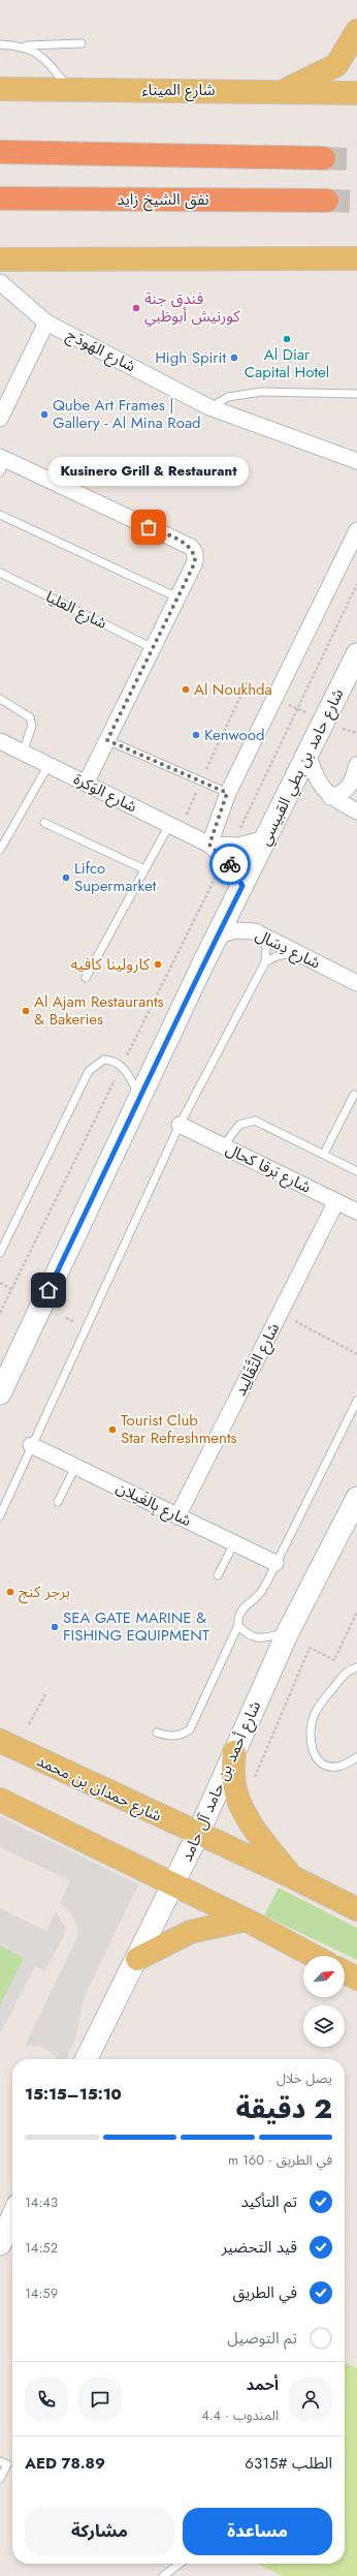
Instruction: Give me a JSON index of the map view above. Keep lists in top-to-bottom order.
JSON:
{
  "streets": {
    "highway": ["نفق الشيخ زايد"],
    "main road": [
      "شارع الميناء",
      "شارع حامد بن بطي القبيسي",
      "شارع أحمد بن حامد آل حامد",
      "شارع حمدان بن محمد"
    ],
    "street": [
      "شارع الهَودَج",
      "شارع الوَكرة",
      "شارع دِسَال",
      "شارع بَرقا كحال",
      "شارع التَّقَالِيد",
      "شارع بِالغَيلان"
    ],
    "lane": ["شارع العليا"]
  },
  "crossings": [
    ["شارع حامد بن بطي القبيسي", "شارع الوَكرة"],
    ["شارع حامد بن بطي القبيسي", "شارع دِسَال"],
    ["شارع بَرقا كحال", "شارع التَّقَالِيد"],
    ["شارع التَّقَالِيد", "شارع بِالغَيلان"],
    ["شارع أحمد بن حامد آل حامد", "شارع حمدان بن محمد"]
  ],
  "places": [
    "فندق جنة كورنيش أبوظبي",
    "Al Diar Capital Hotel",
    "High Spirit",
    "Qube Art Frames | Gallery - Al Mina Road",
    "Kusinero Grill & Restaurant",
    "Al Noukhda",
    "Kenwood",
    "Lifco Supermarket",
    "كارولينا كافيه",
    "Al Ajam Restaurants & Bakeries",
    "Tourist Club Star Refreshments",
    "برجر كنج",
    "SEA GATE MARINE & FISHING EQUIPMENT"
  ],
  "north": "top right",
  "page": {
    "bubble": "Kusinero Grill & Restaurant",
    "heading": ["2 دقيقة", "يصل خلال", "15:10–15:15"],
    "panel": [
      "أحمد",
      "المندوب · 4.4",
      "الطلب #6315",
      "AED 78.89"
    ],
    "bar": "في الطريق · 160 m",
    "list": [
      ["تم التأكيد", "14:43"],
      ["قيد التحضير", "14:52"],
      ["في الطريق", "14:59"],
      "تم التوصيل"
    ],
    "buttons": ["مساعدة", "مشاركة"]
  }
}
